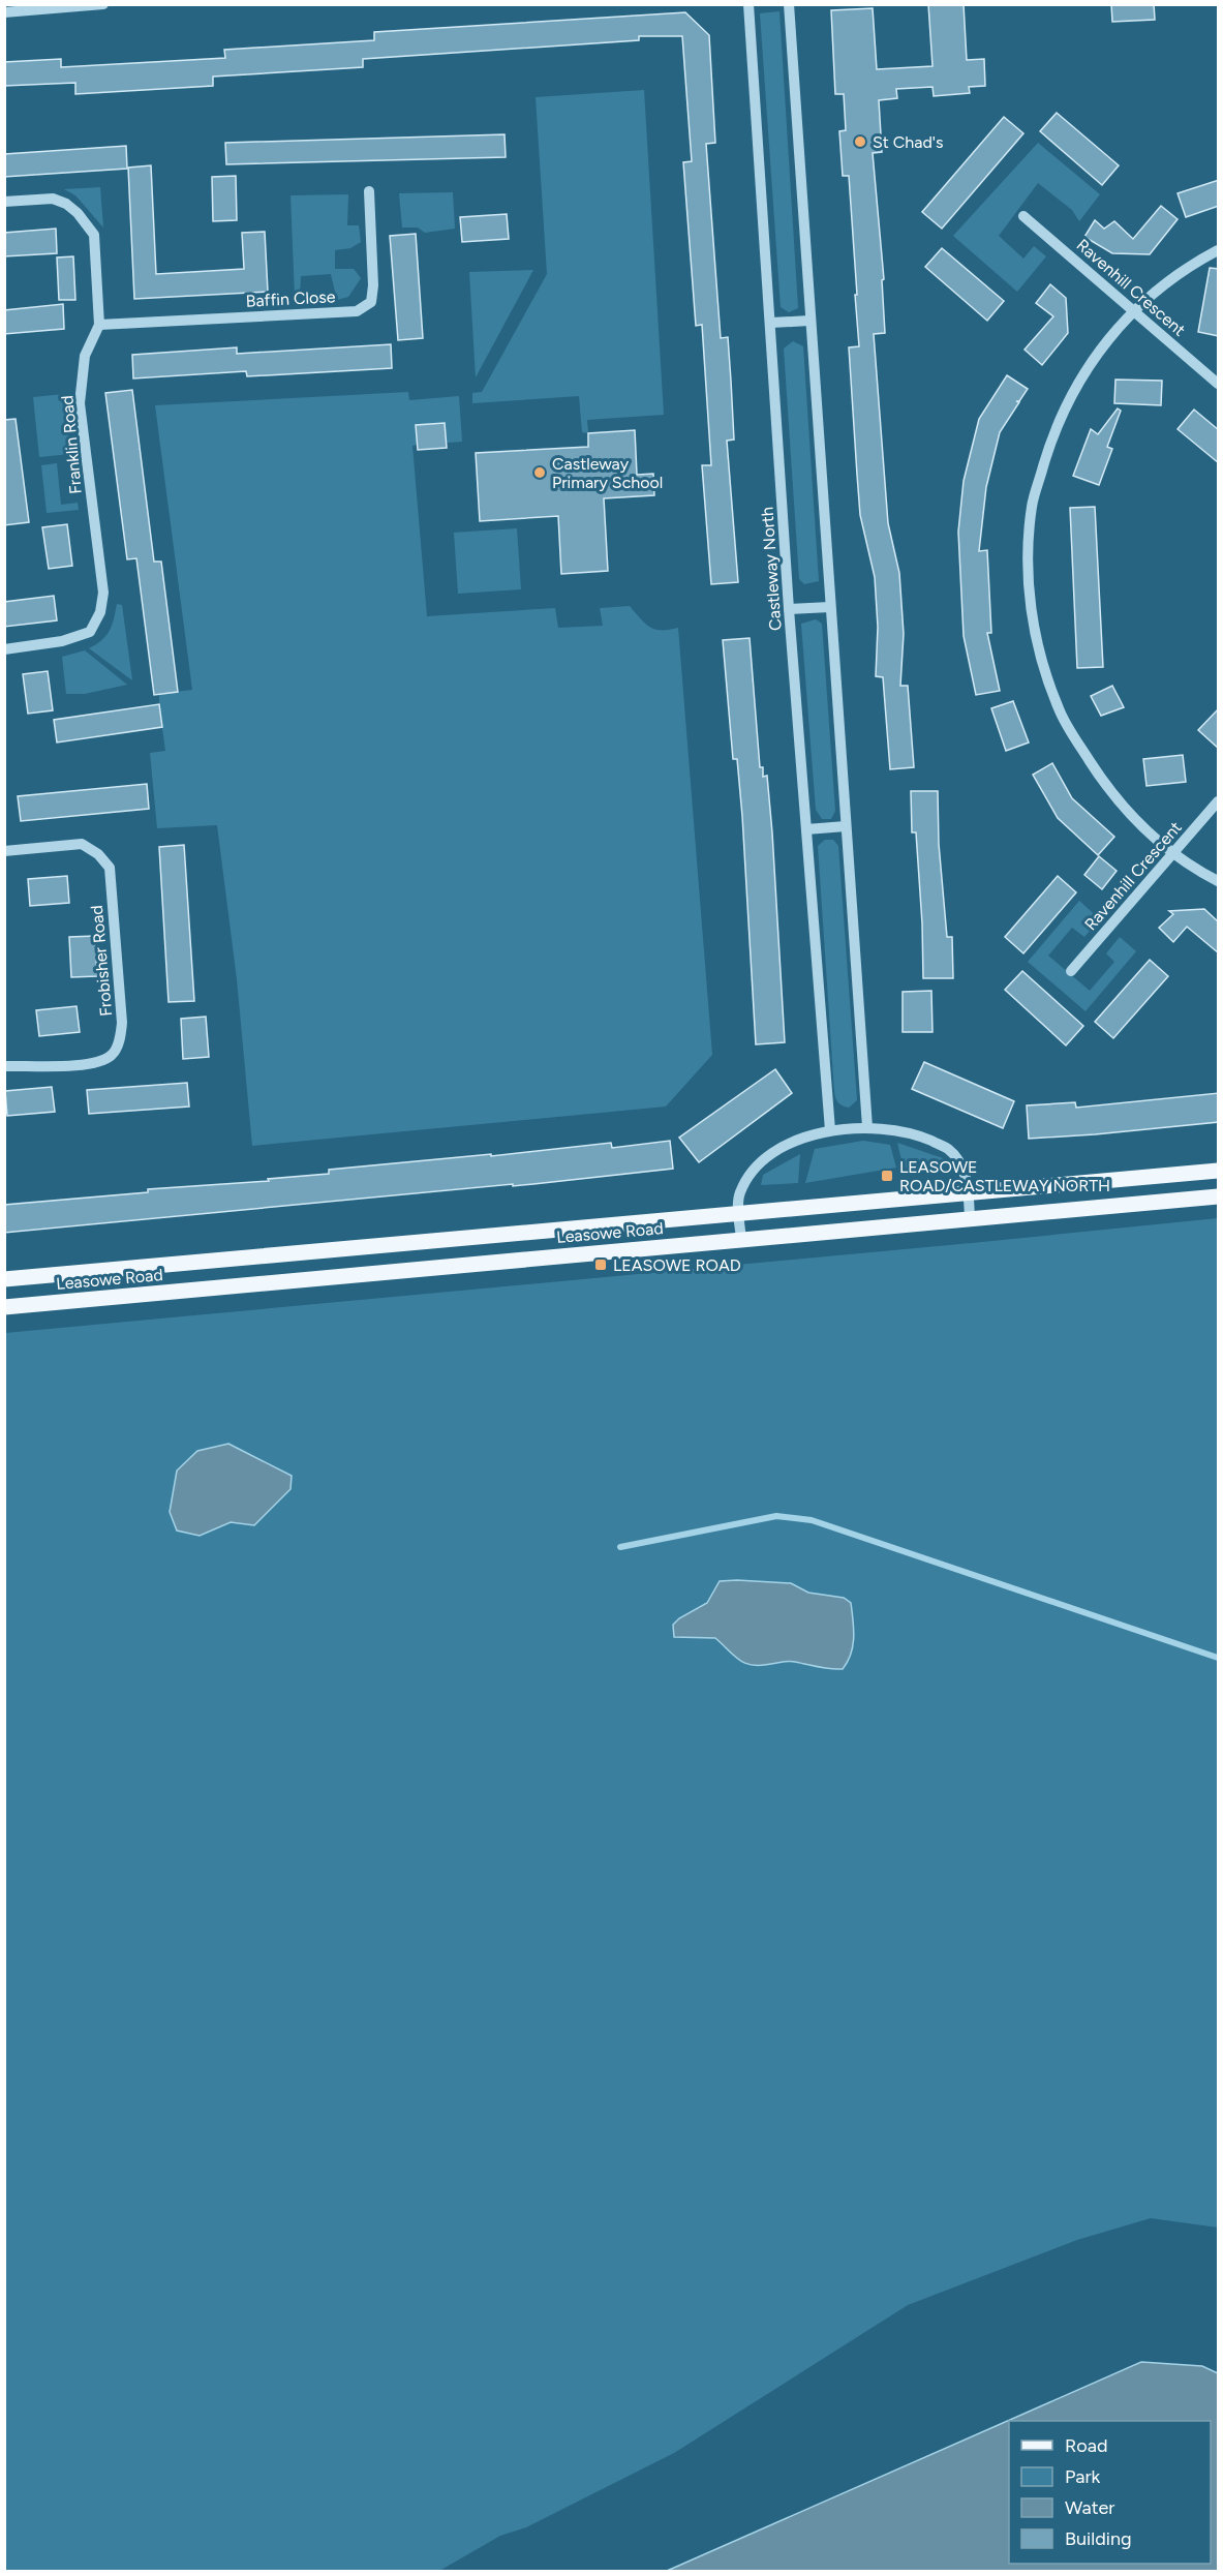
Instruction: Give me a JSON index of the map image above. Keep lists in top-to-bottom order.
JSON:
{
  "streets": {
    "main road": ["Leasowe Road"],
    "street": [
      "Ravenhill Crescent",
      "Baffin Close",
      "Franklin Road",
      "Castleway North",
      "Frobisher Road"
    ]
  },
  "crossings": [
    ["Baffin Close", "Franklin Road"]
  ],
  "places": {
    "other": ["St Chad's", "Castleway Primary School"],
    "transit": ["LEASOWE ROAD/CASTLEWAY NORTH", "LEASOWE ROAD"]
  },
  "legend": [
    "Road",
    "Park",
    "Water",
    "Building"
  ]
}
